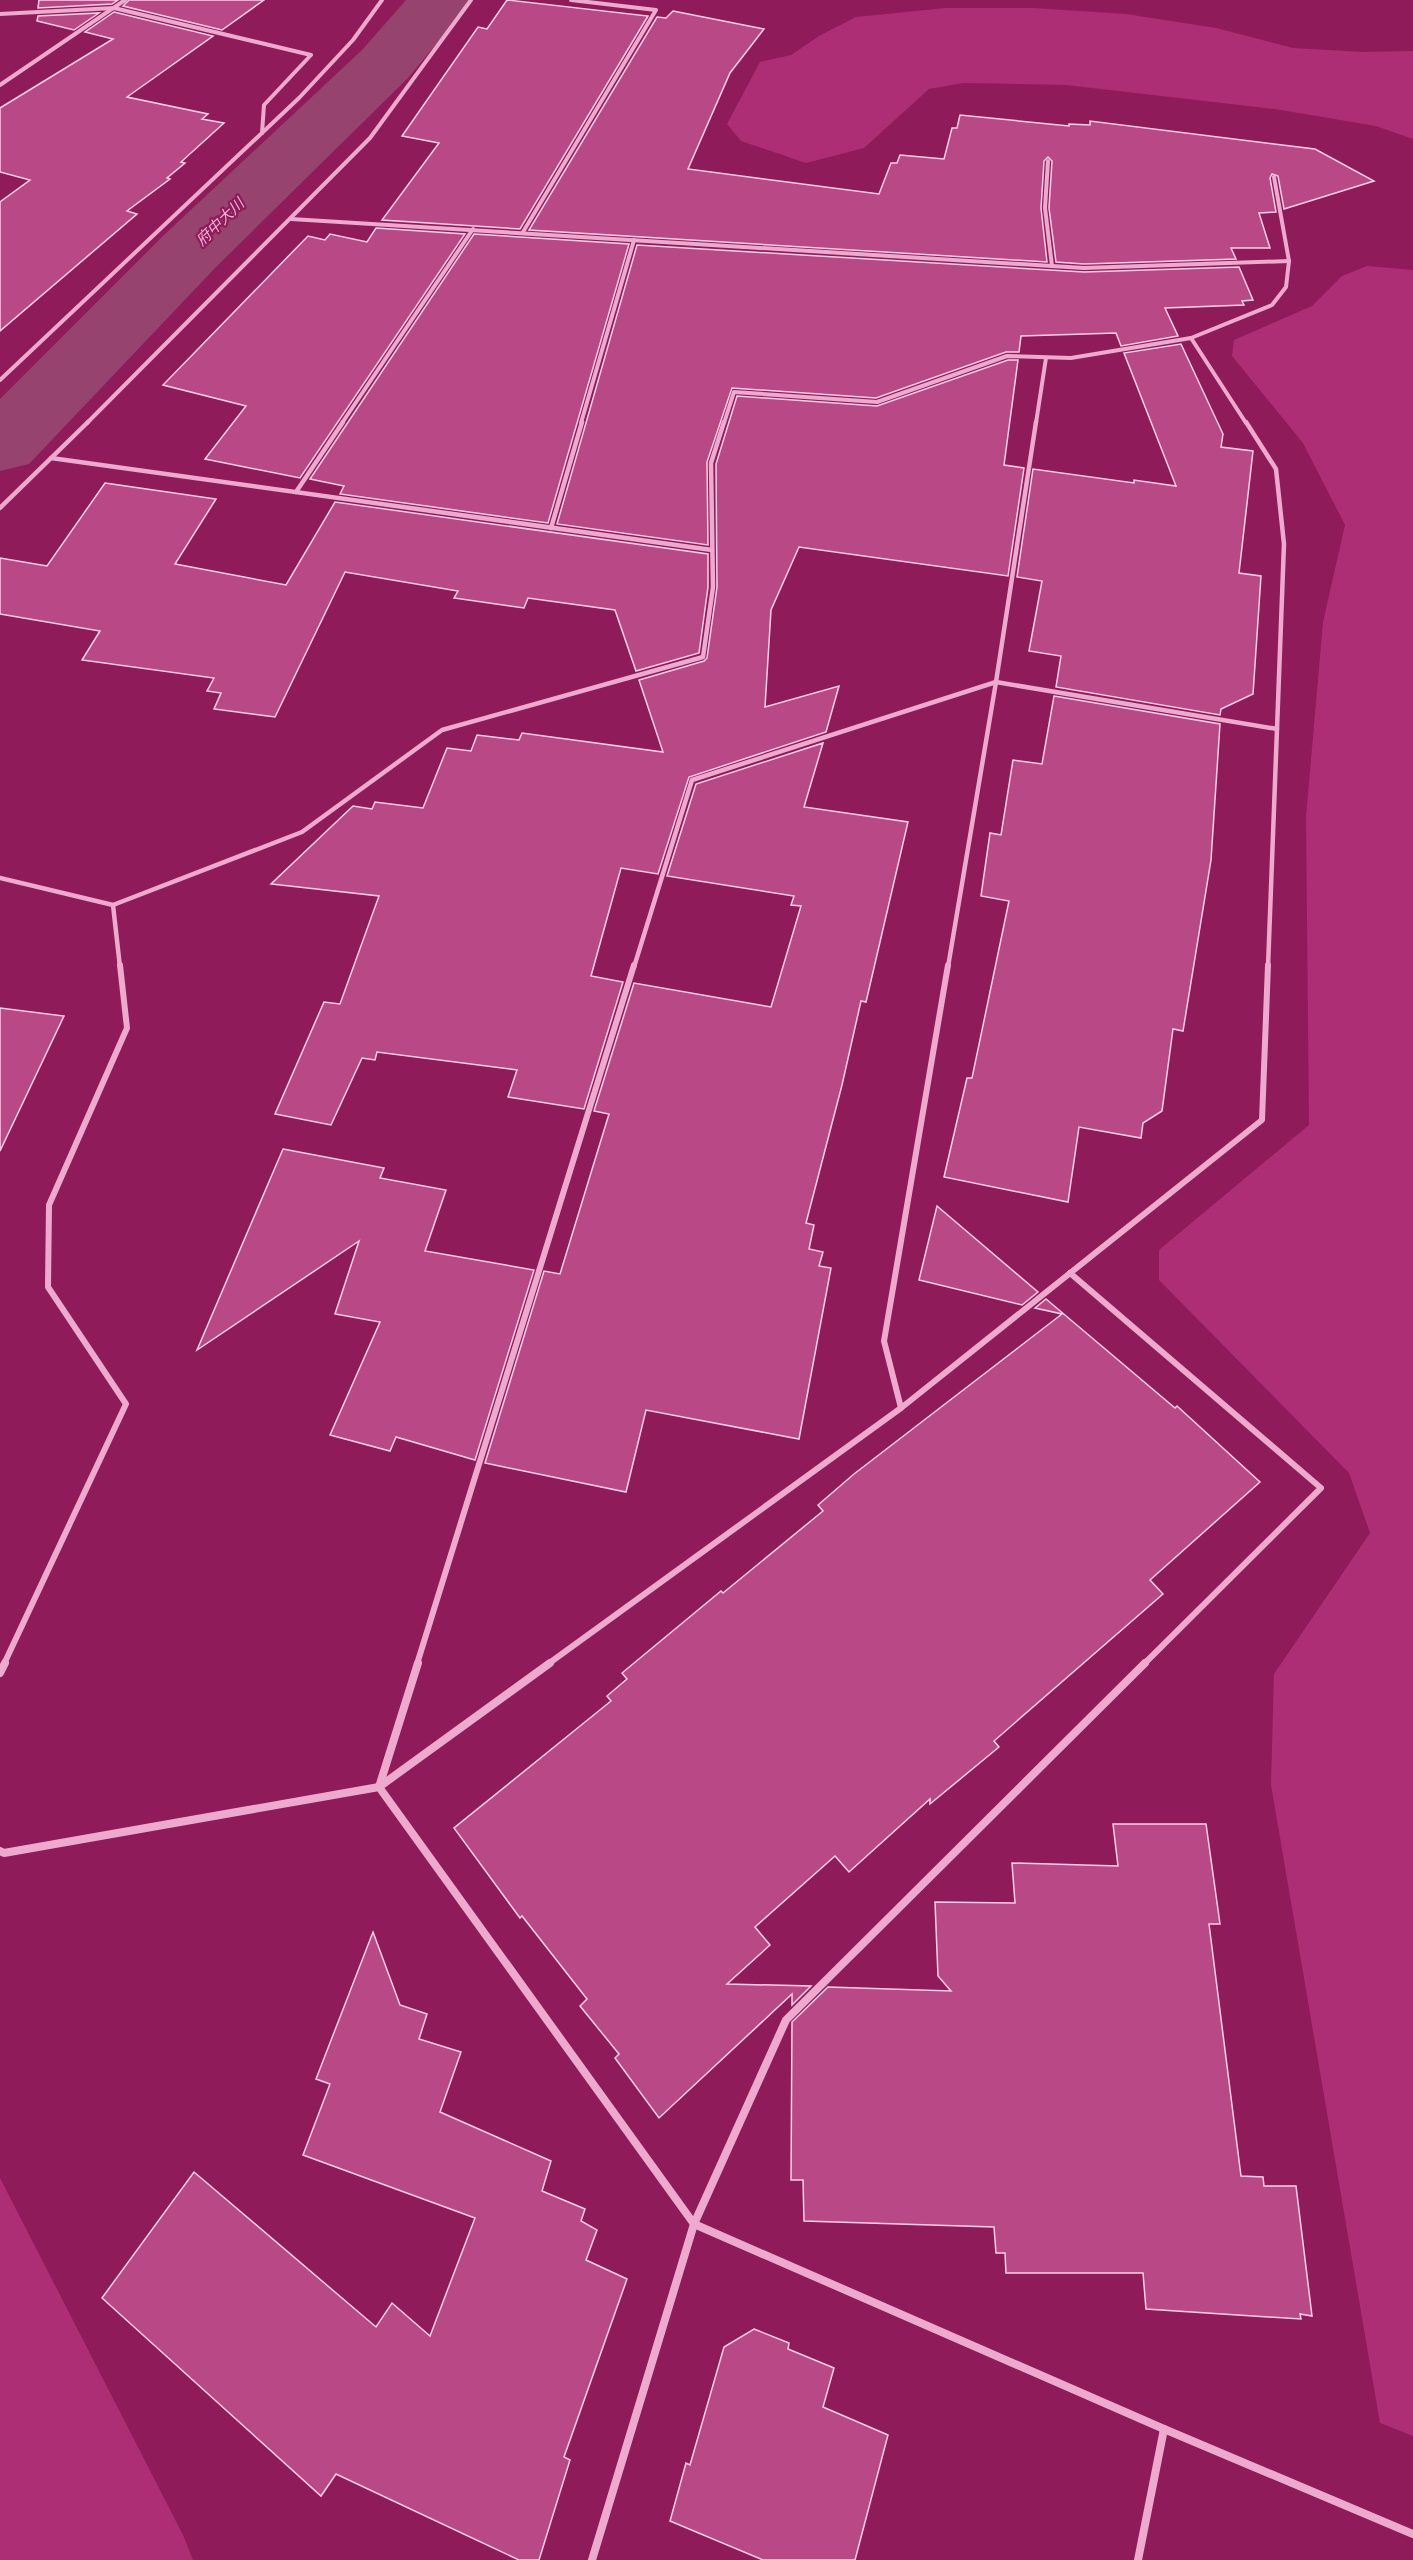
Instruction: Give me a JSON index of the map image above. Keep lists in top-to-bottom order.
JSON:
{
  "water": ["府中大川"]
}
